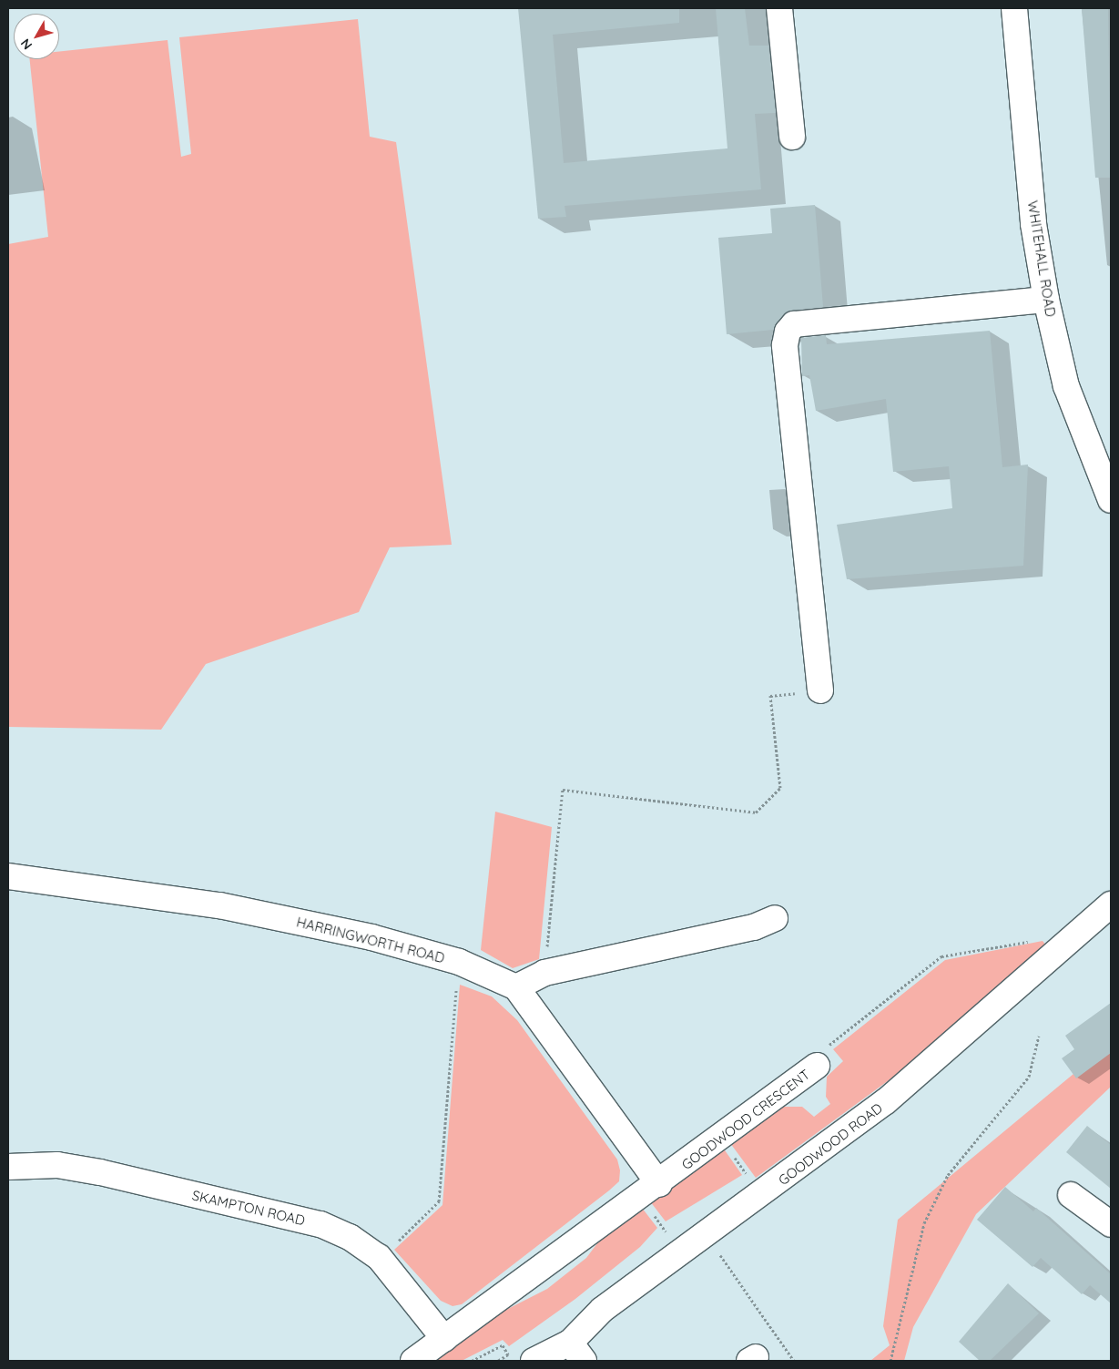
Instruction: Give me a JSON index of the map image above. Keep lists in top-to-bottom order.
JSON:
{
  "streets": {
    "street": [
      "WHITEHALL ROAD",
      "HARRINGWORTH ROAD",
      "GOODWOOD CRESCENT",
      "GOODWOOD ROAD",
      "SKAMPTON ROAD"
    ]
  },
  "crossings": [
    ["HARRINGWORTH ROAD", "GOODWOOD CRESCENT"],
    ["GOODWOOD CRESCENT", "SKAMPTON ROAD"]
  ],
  "north": "bottom left"
}
